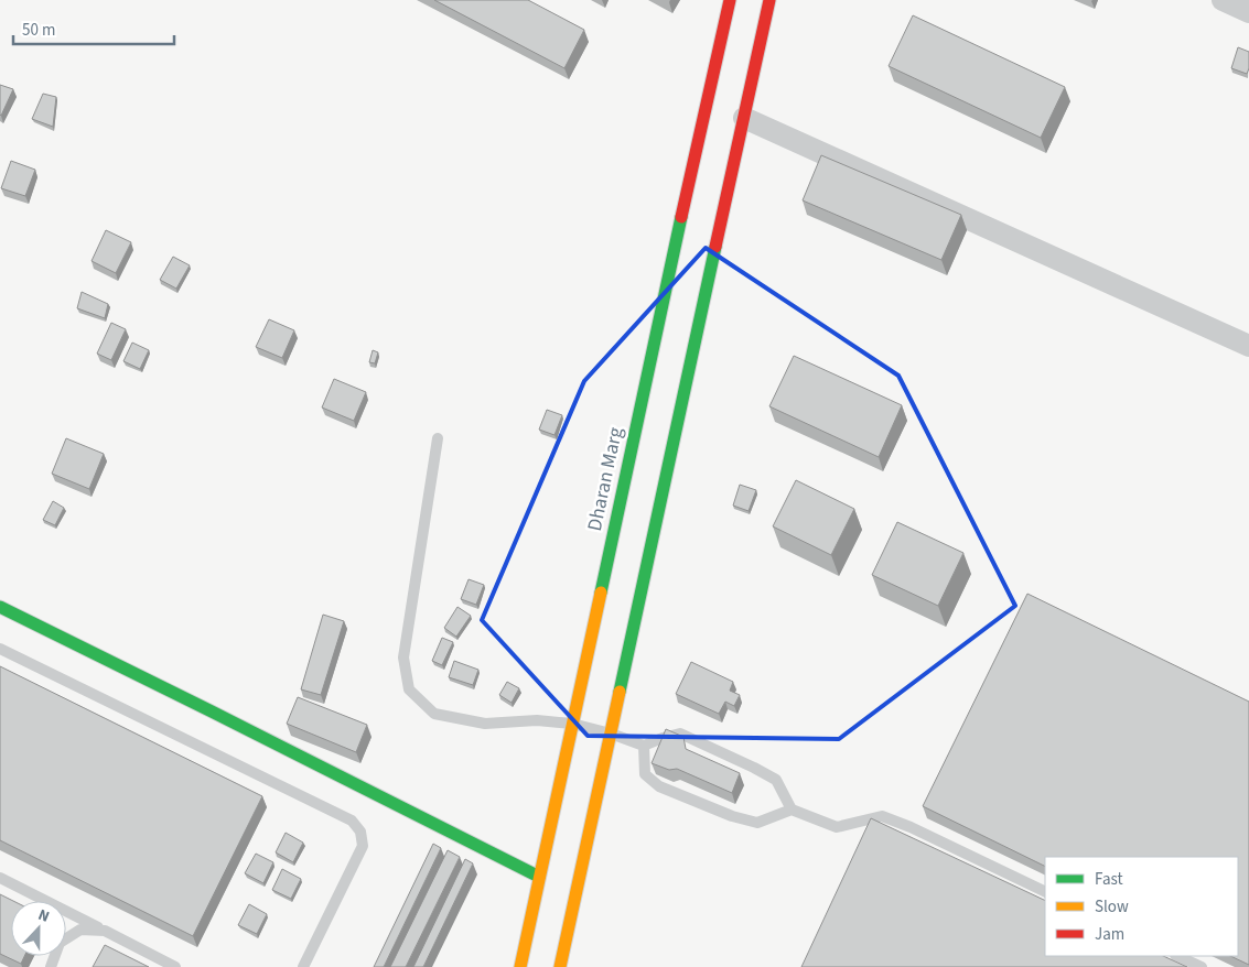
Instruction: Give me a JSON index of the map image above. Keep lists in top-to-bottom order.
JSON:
{
  "streets": {
    "main road": ["Dharan Marg"]
  },
  "legend": ["Fast", "Slow", "Jam"],
  "scale_bar": "50 m",
  "north": "top"
}
